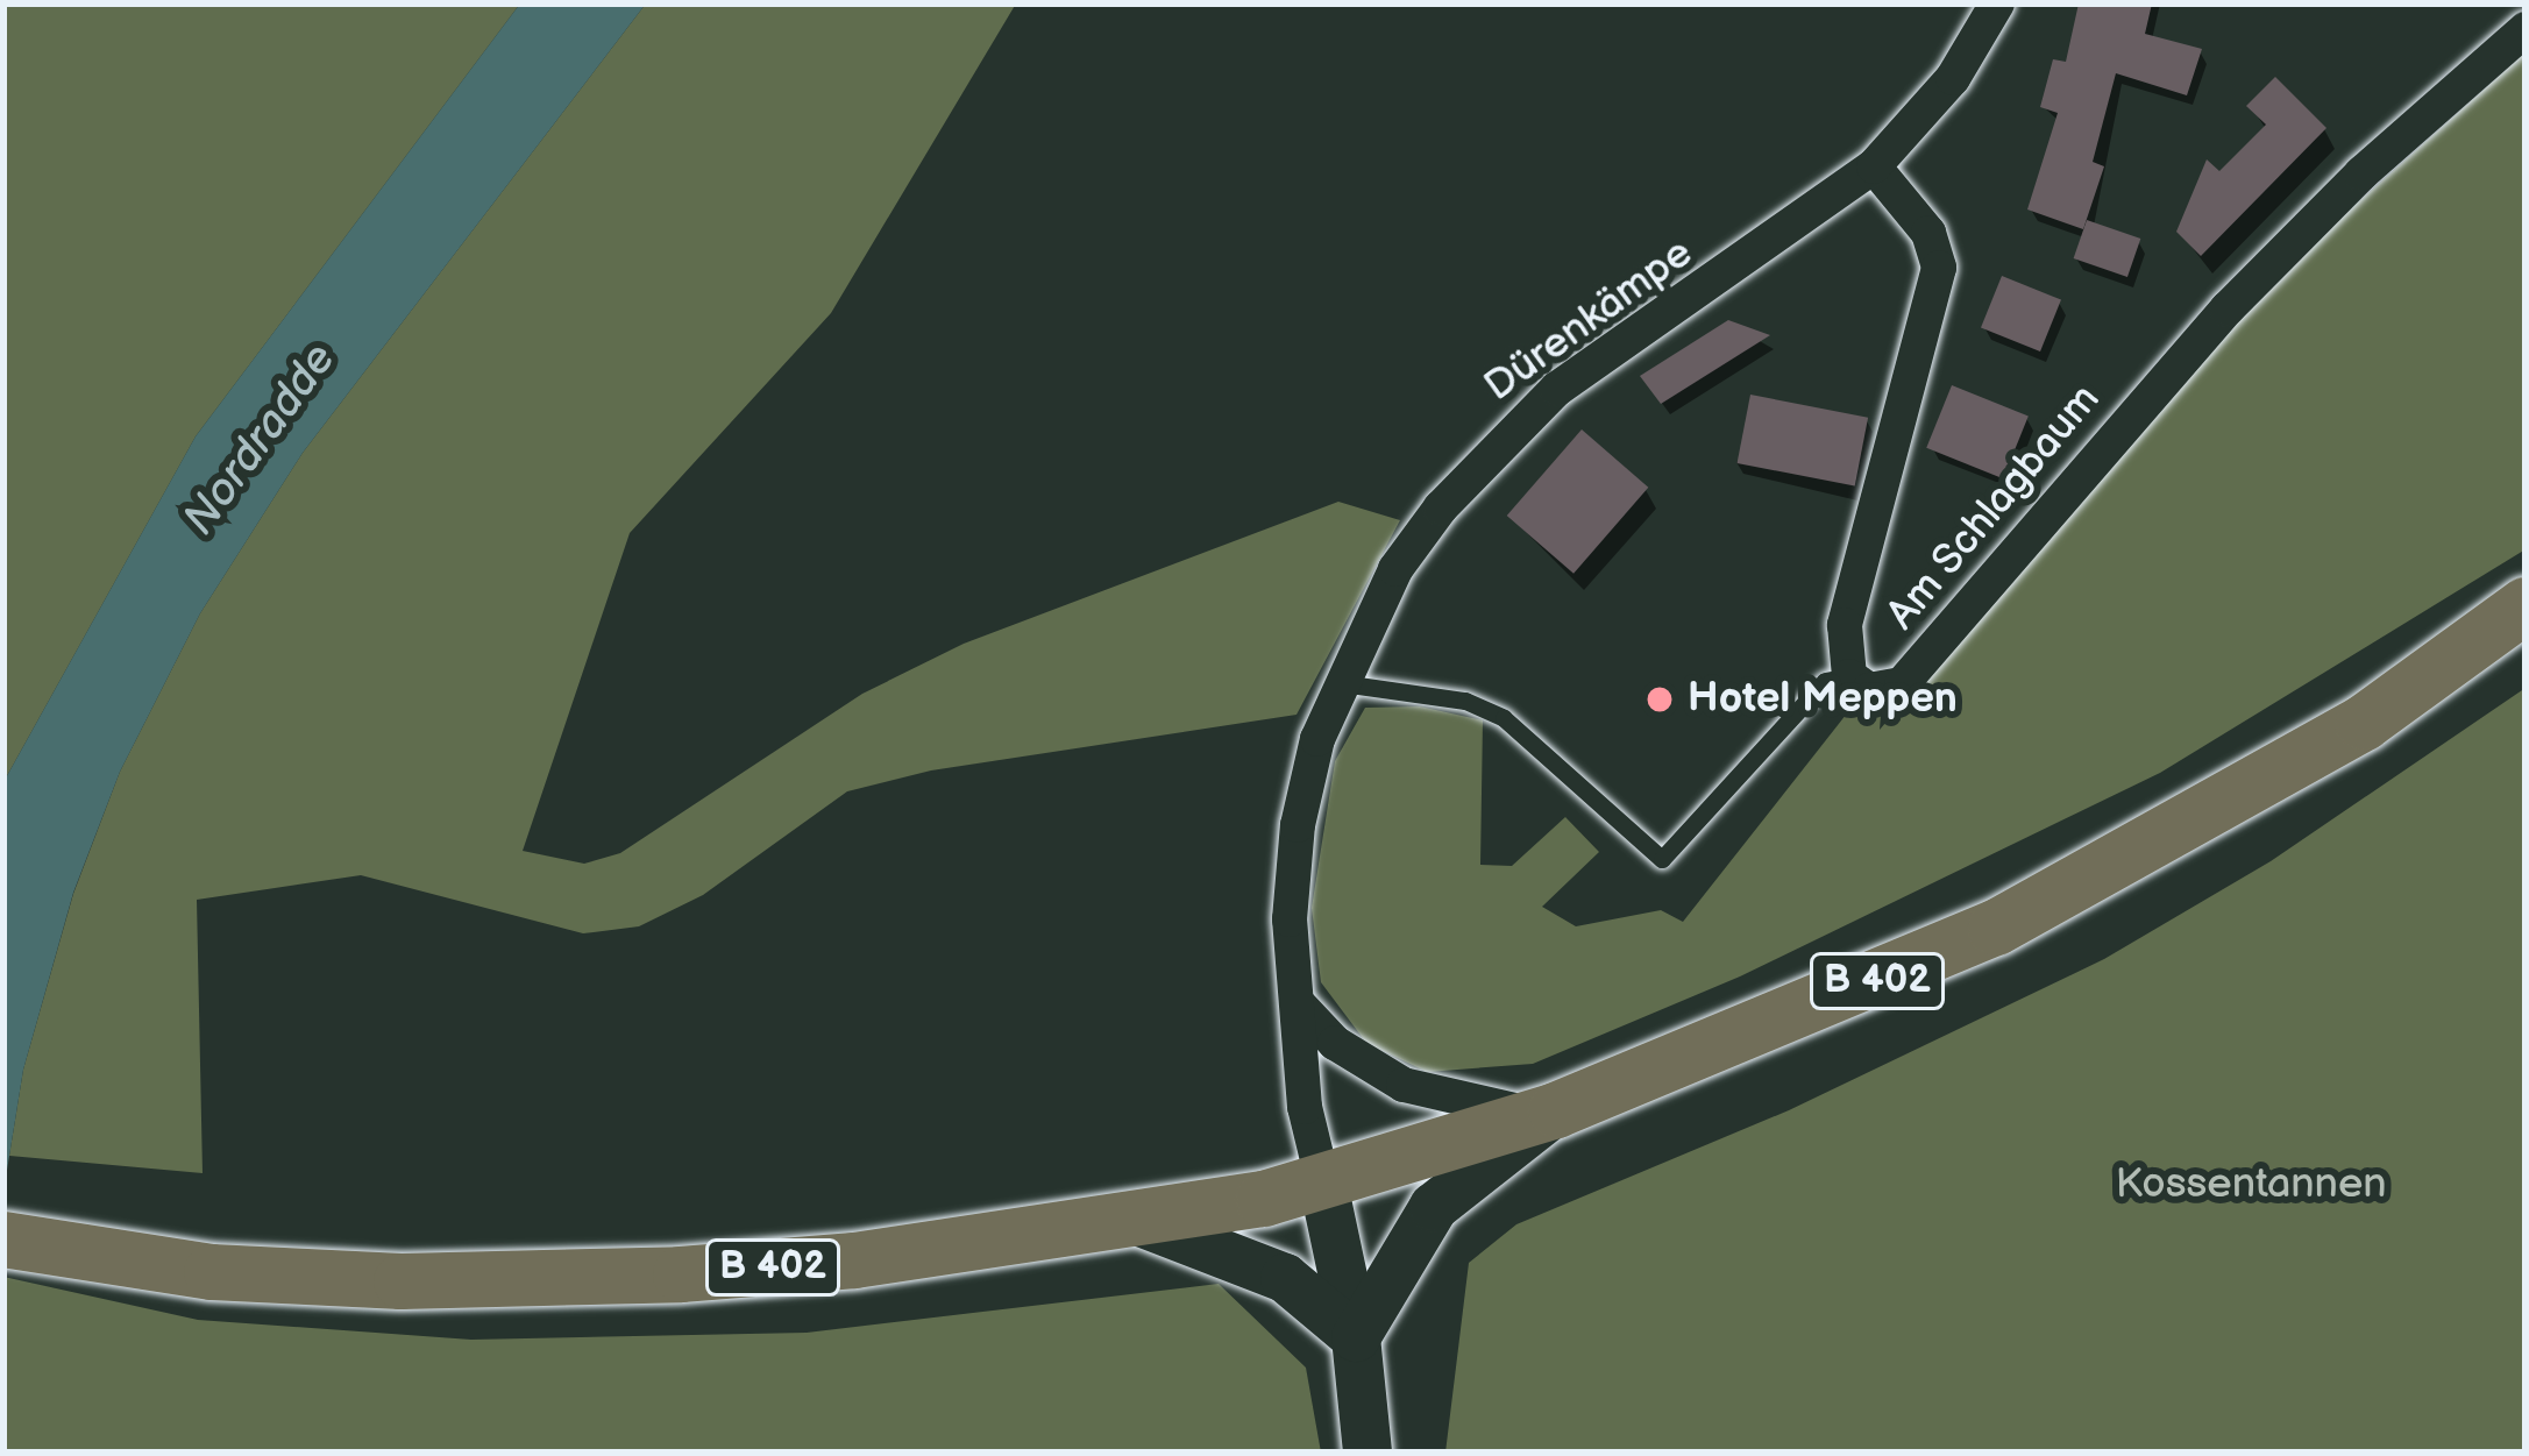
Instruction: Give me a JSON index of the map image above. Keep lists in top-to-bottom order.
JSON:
{
  "streets": {
    "main road": ["B 402"],
    "street": ["Dürenkämpe", "Am Schlagbaum"]
  },
  "crossings": [
    ["Dürenkämpe", "Am Schlagbaum"],
    ["Dürenkämpe", "B 402"]
  ],
  "water": ["Nordradde"],
  "parks": ["Kossentannen"],
  "places": ["Hotel Meppen"]
}
